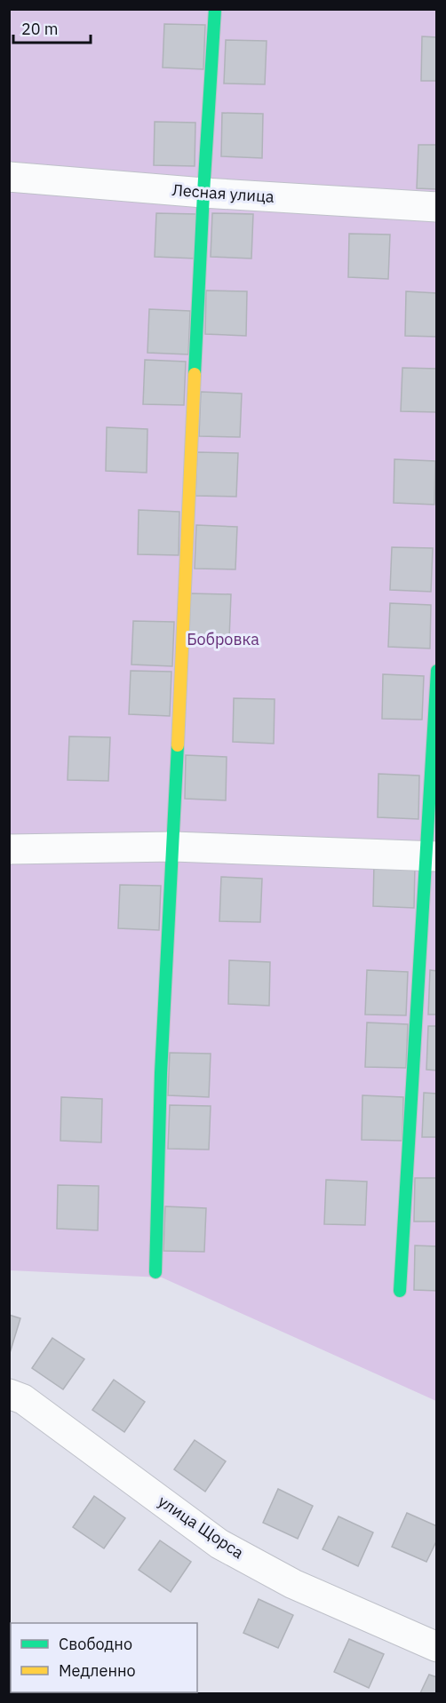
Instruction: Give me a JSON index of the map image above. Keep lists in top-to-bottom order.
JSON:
{
  "streets": {
    "street": ["Лесная улица", "улица Щорса"]
  },
  "parks": ["Бобровка"],
  "legend": ["Свободно", "Медленно"],
  "scale_bar": "20 m"
}
